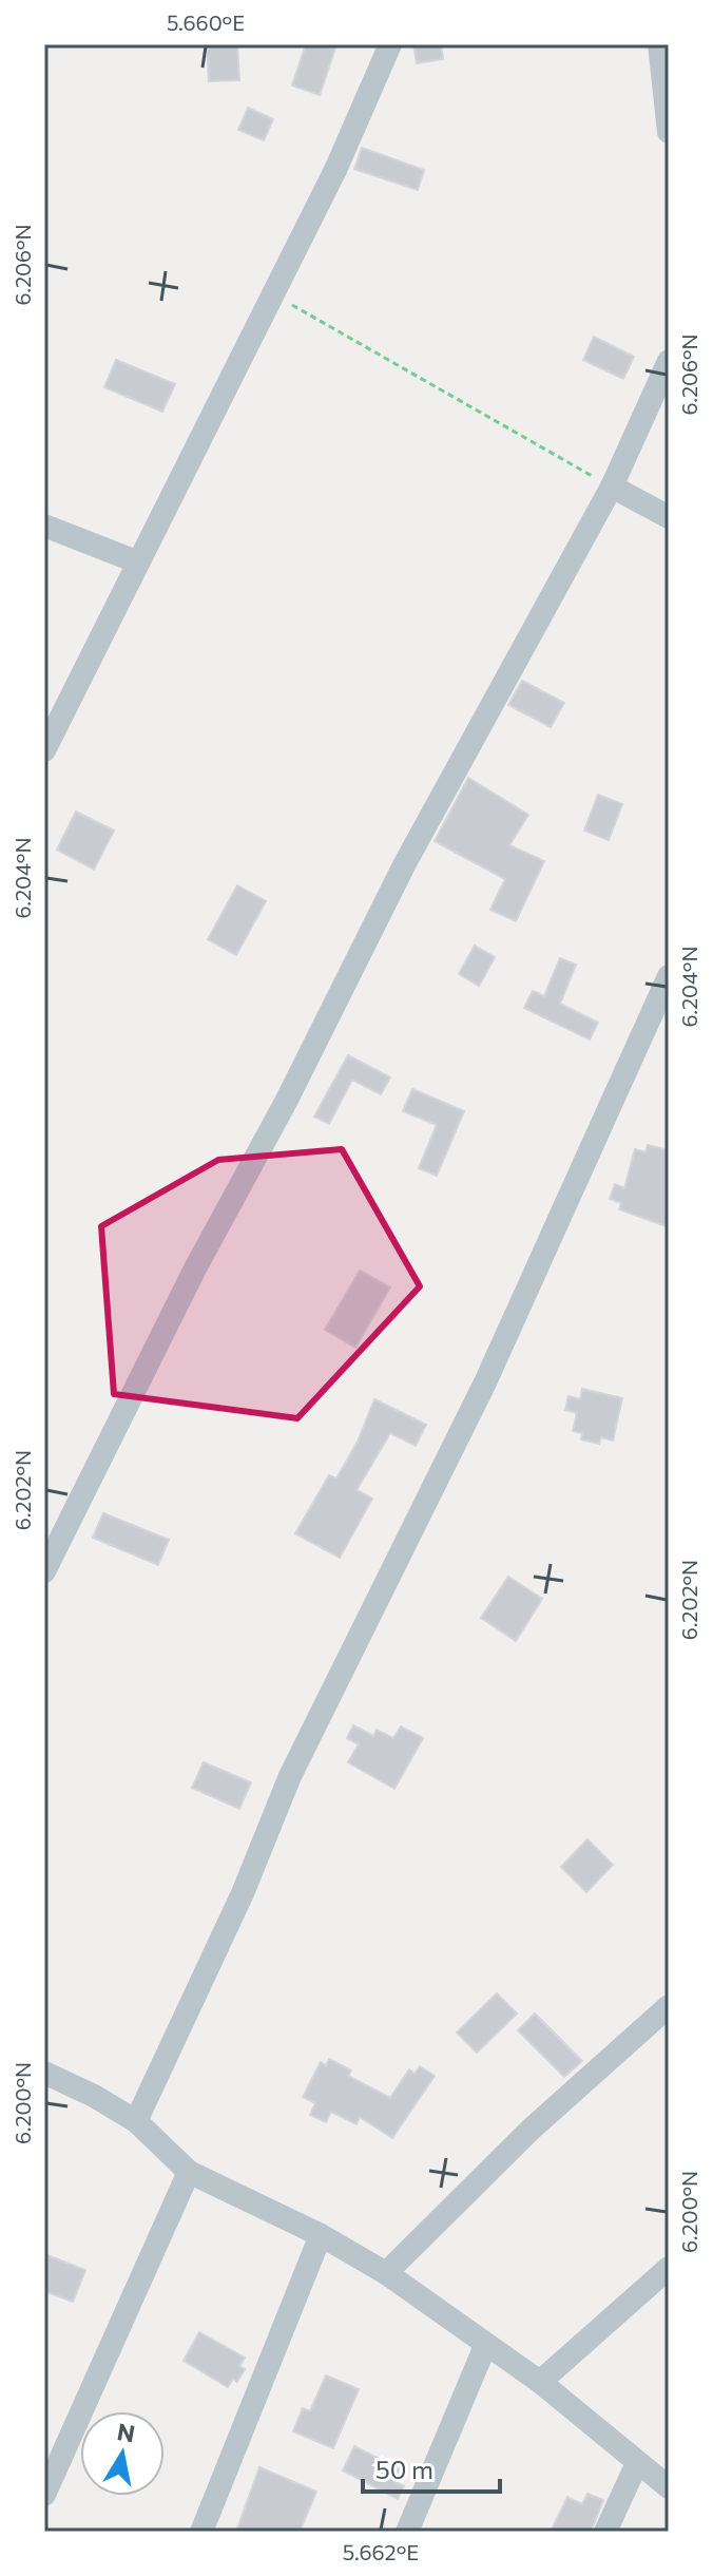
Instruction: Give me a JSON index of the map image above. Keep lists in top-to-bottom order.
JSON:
{
  "scale_bar": "50 m",
  "north": "top",
  "coordinates": [
    "5.660°E",
    "6.206°N",
    "6.204°N",
    "6.202°N",
    "6.200°N",
    "5.662°E"
  ]
}
